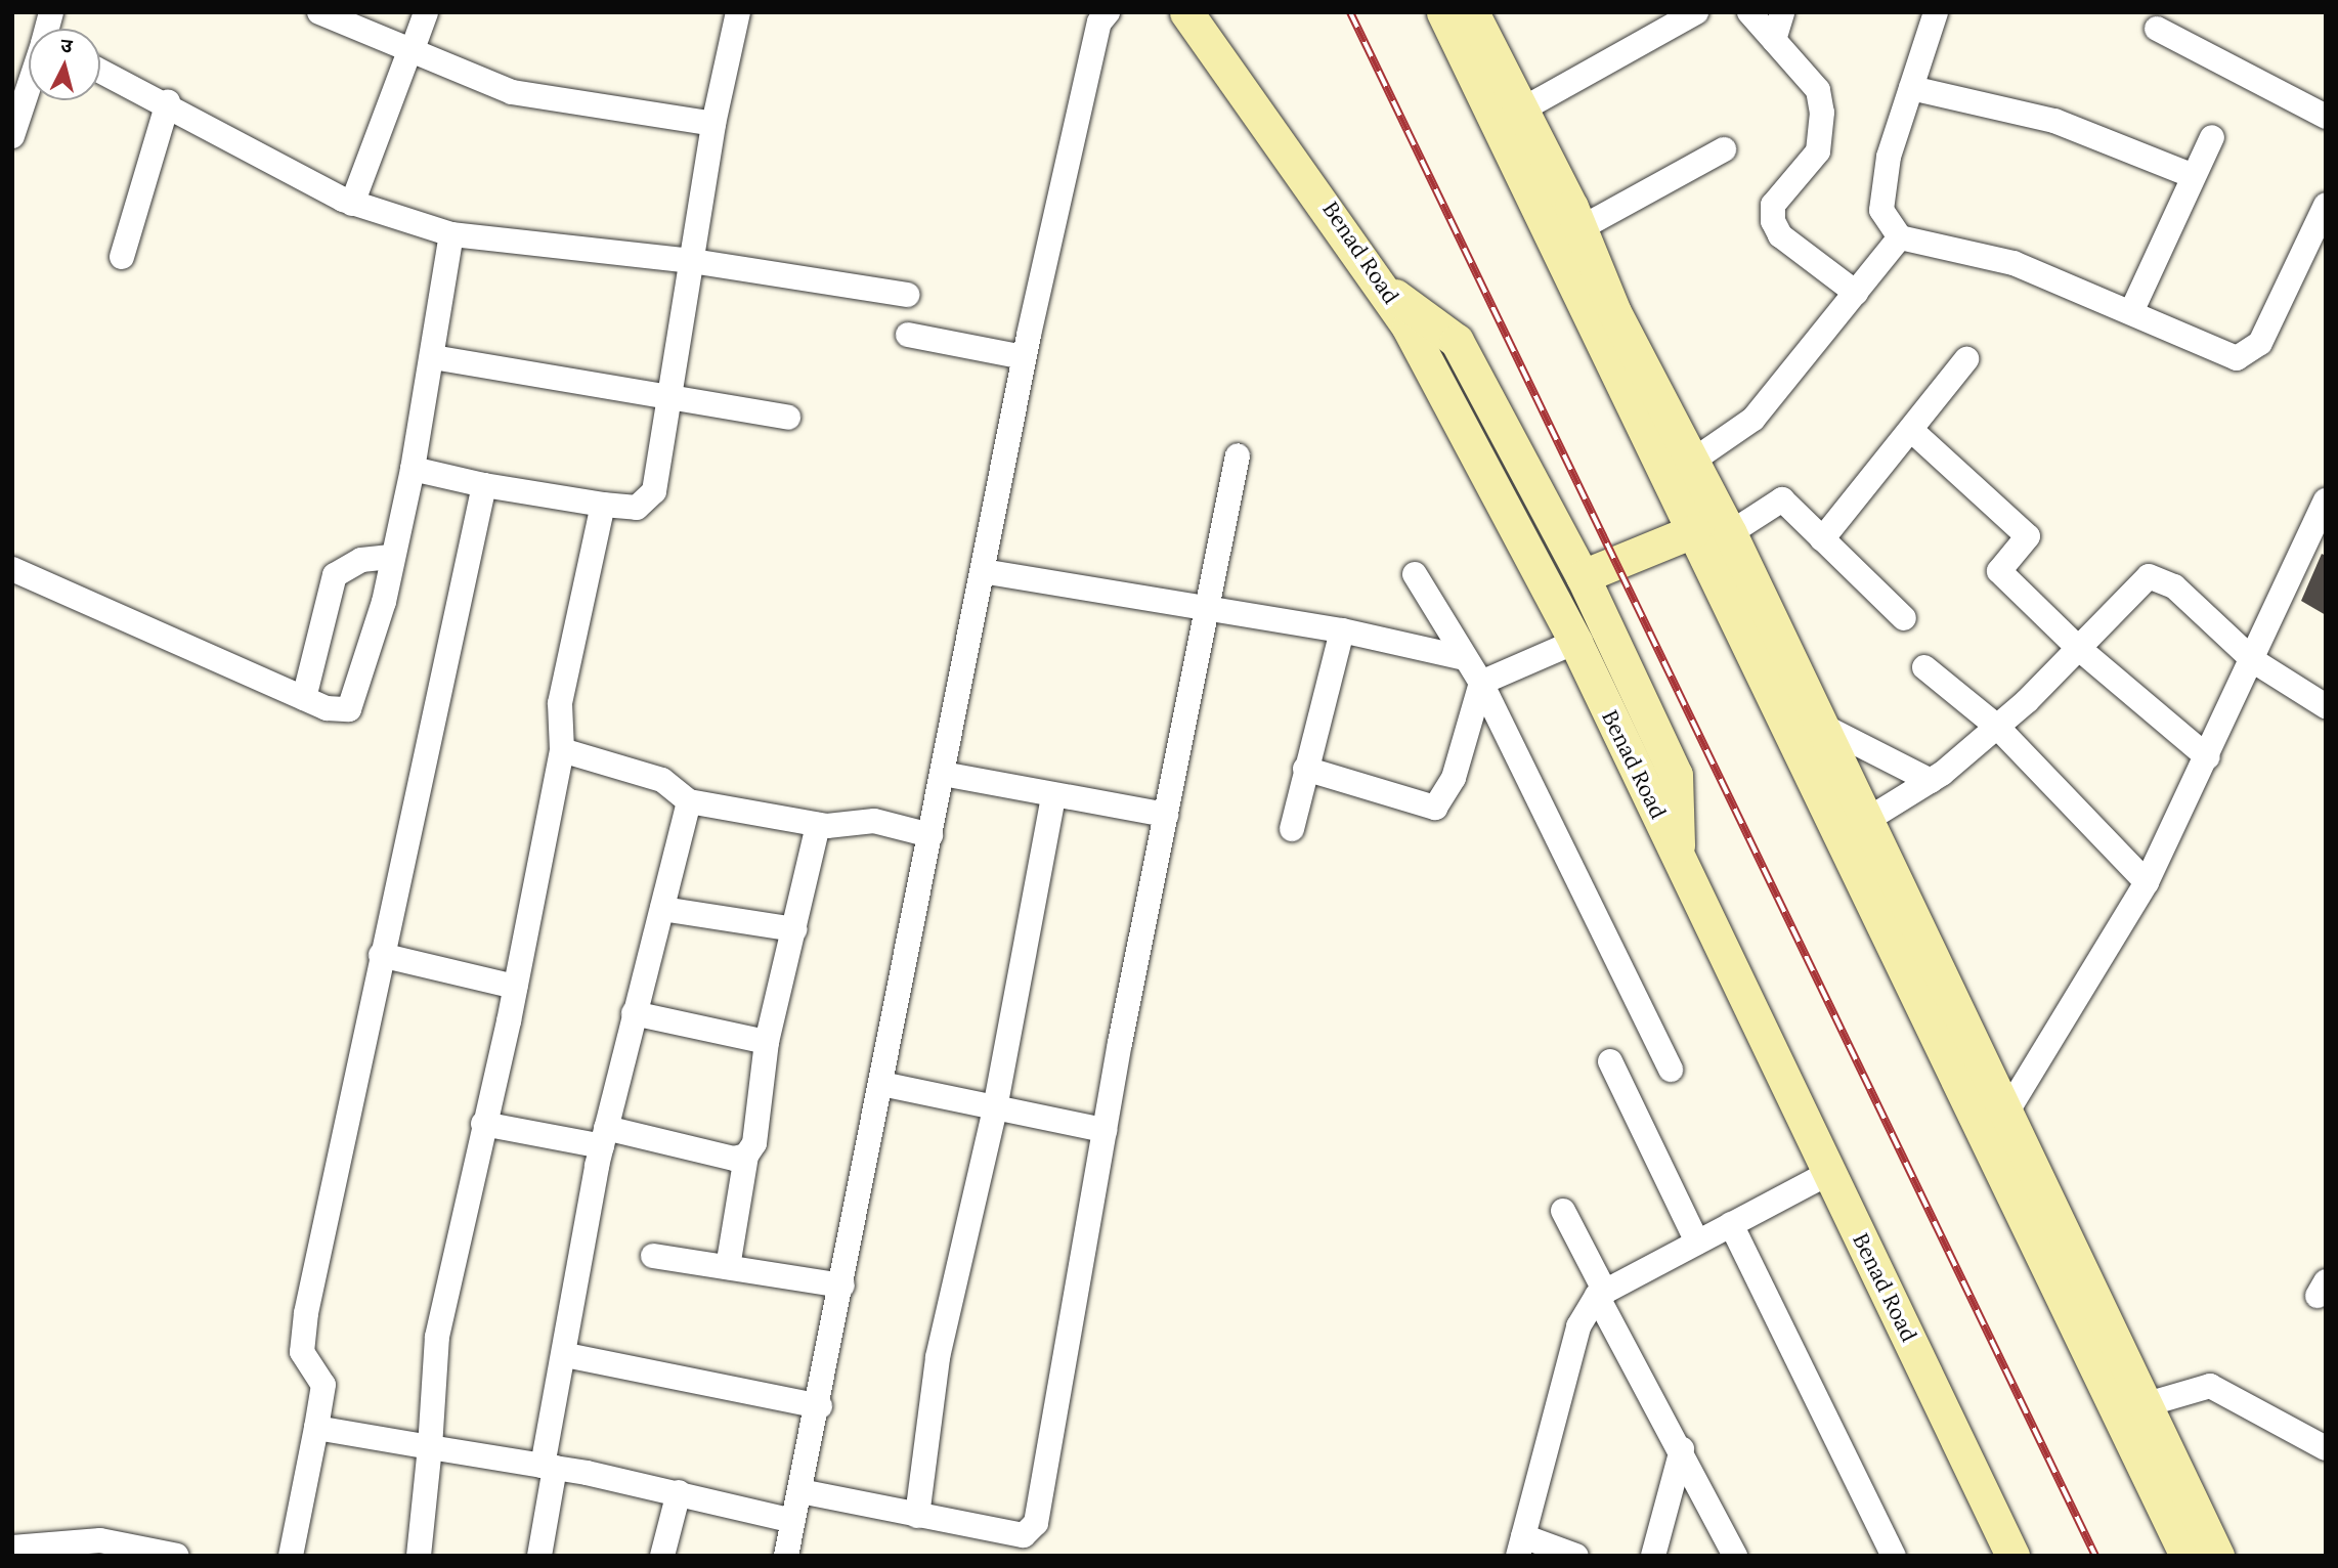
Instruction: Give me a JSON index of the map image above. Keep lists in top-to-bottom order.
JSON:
{
  "streets": {
    "street": ["Benad Road"]
  },
  "north": "top"
}
